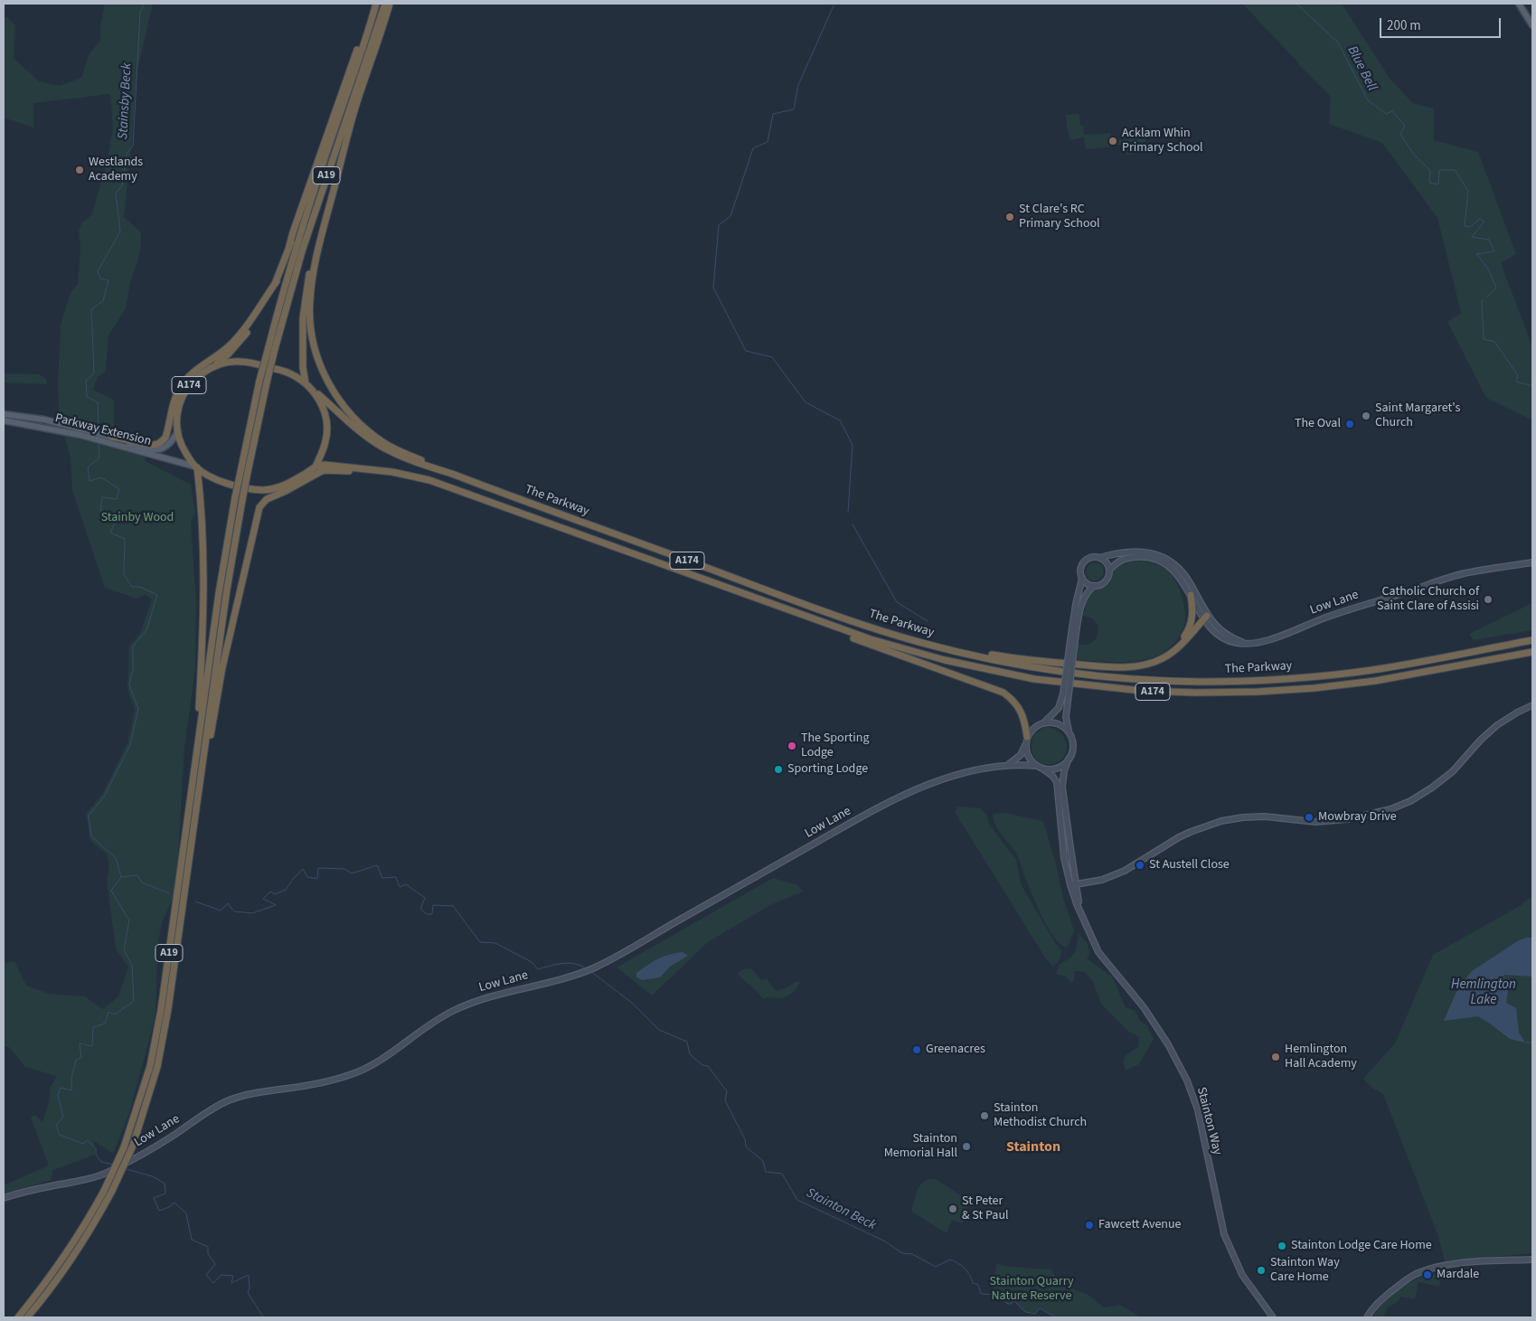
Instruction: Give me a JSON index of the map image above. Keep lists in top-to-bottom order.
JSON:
{
  "streets": {
    "highway": ["A19", "A174", "The Parkway"],
    "main road": ["Parkway Extension", "Low Lane", "Stainton Way"]
  },
  "crossings": [
    ["A174", "Parkway Extension"],
    ["A174", "The Parkway"],
    ["Parkway Extension", "The Parkway"],
    ["Low Lane", "Stainton Way"]
  ],
  "districts": ["Stainton"],
  "water": [
    "Blue Bell",
    "Stainsby Beck",
    "Hemlington Lake",
    "Stainton Beck"
  ],
  "parks": ["Stainby Wood", "Stainton Quarry Nature Reserve"],
  "places": [
    "Acklam Whin Primary School",
    "Westlands Academy",
    "St Clare's RC Primary School",
    "Saint Margaret's Church",
    "The Oval",
    "Catholic Church of Saint Clare of Assisi",
    "The Sporting Lodge",
    "Sporting Lodge",
    "Mowbray Drive",
    "St Austell Close",
    "Greenacres",
    "Hemlington Hall Academy",
    "Stainton Methodist Church",
    "Stainton Memorial Hall",
    "St Peter & St Paul",
    "Fawcett Avenue",
    "Stainton Lodge Care Home",
    "Stainton Way Care Home",
    "Mardale"
  ],
  "scale_bar": "200 m"
}
